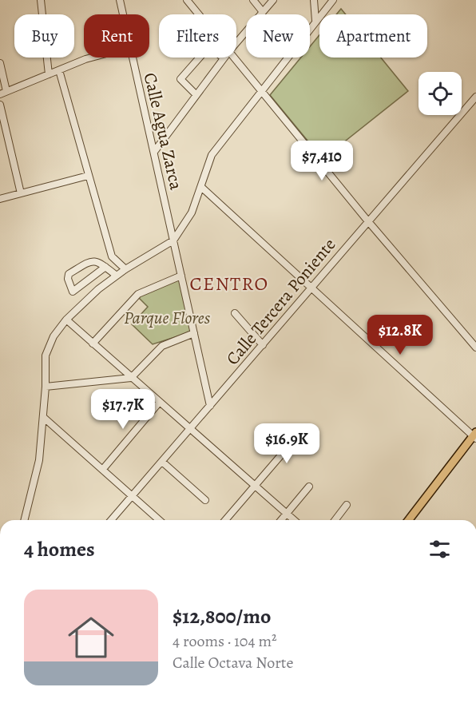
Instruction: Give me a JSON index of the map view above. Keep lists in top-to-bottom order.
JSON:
{
  "streets": {
    "street": ["Calle Agua Zarca", "Calle Tercera Poniente"]
  },
  "crossings": [
    ["Calle Agua Zarca", "Calle Tercera Poniente"]
  ],
  "districts": ["CENTRO"],
  "parks": ["Parque Flores"],
  "page": {
    "chip": [
      "Buy",
      "Rent",
      "Filters",
      "New",
      "Apartment"
    ],
    "price": [
      "$7,410",
      "$12.8K",
      "$17.7K",
      "$16.9K"
    ],
    "heading": "4 homes",
    "list": [
      {
        "name": "$12,800/mo",
        "note": "4 rooms · 104 m² · Calle Octava Norte"
      }
    ]
  }
}
